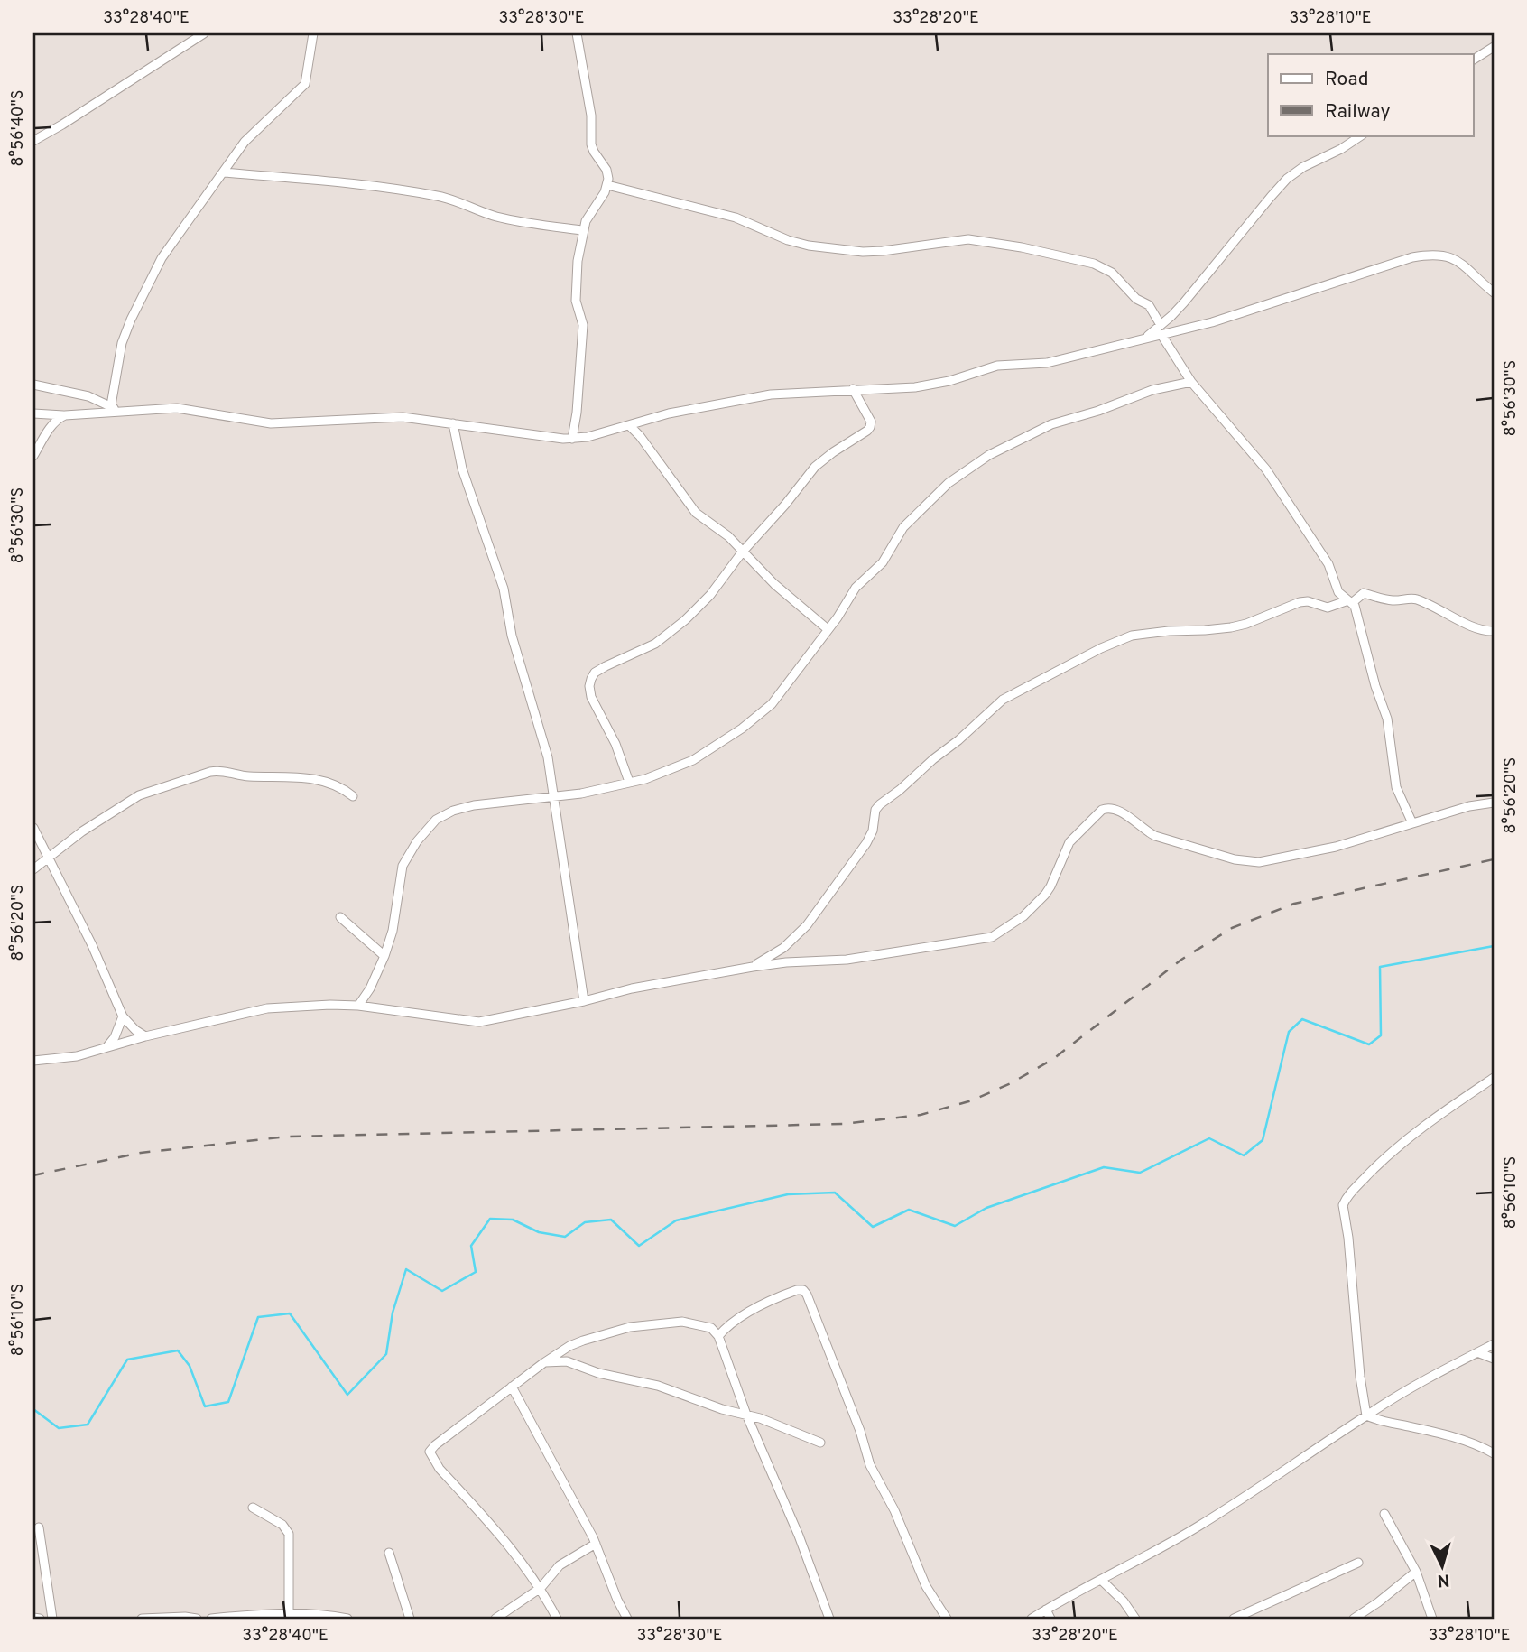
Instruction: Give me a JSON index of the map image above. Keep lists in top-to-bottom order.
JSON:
{
  "legend": ["Road", "Railway"],
  "north": "bottom",
  "coordinates": [
    "33°28'40\"E",
    "33°28'30\"E",
    "33°28'20\"E",
    "33°28'10\"E",
    "8°56'40\"S",
    "8°56'30\"S",
    "8°56'20\"S",
    "8°56'10\"S"
  ]
}
